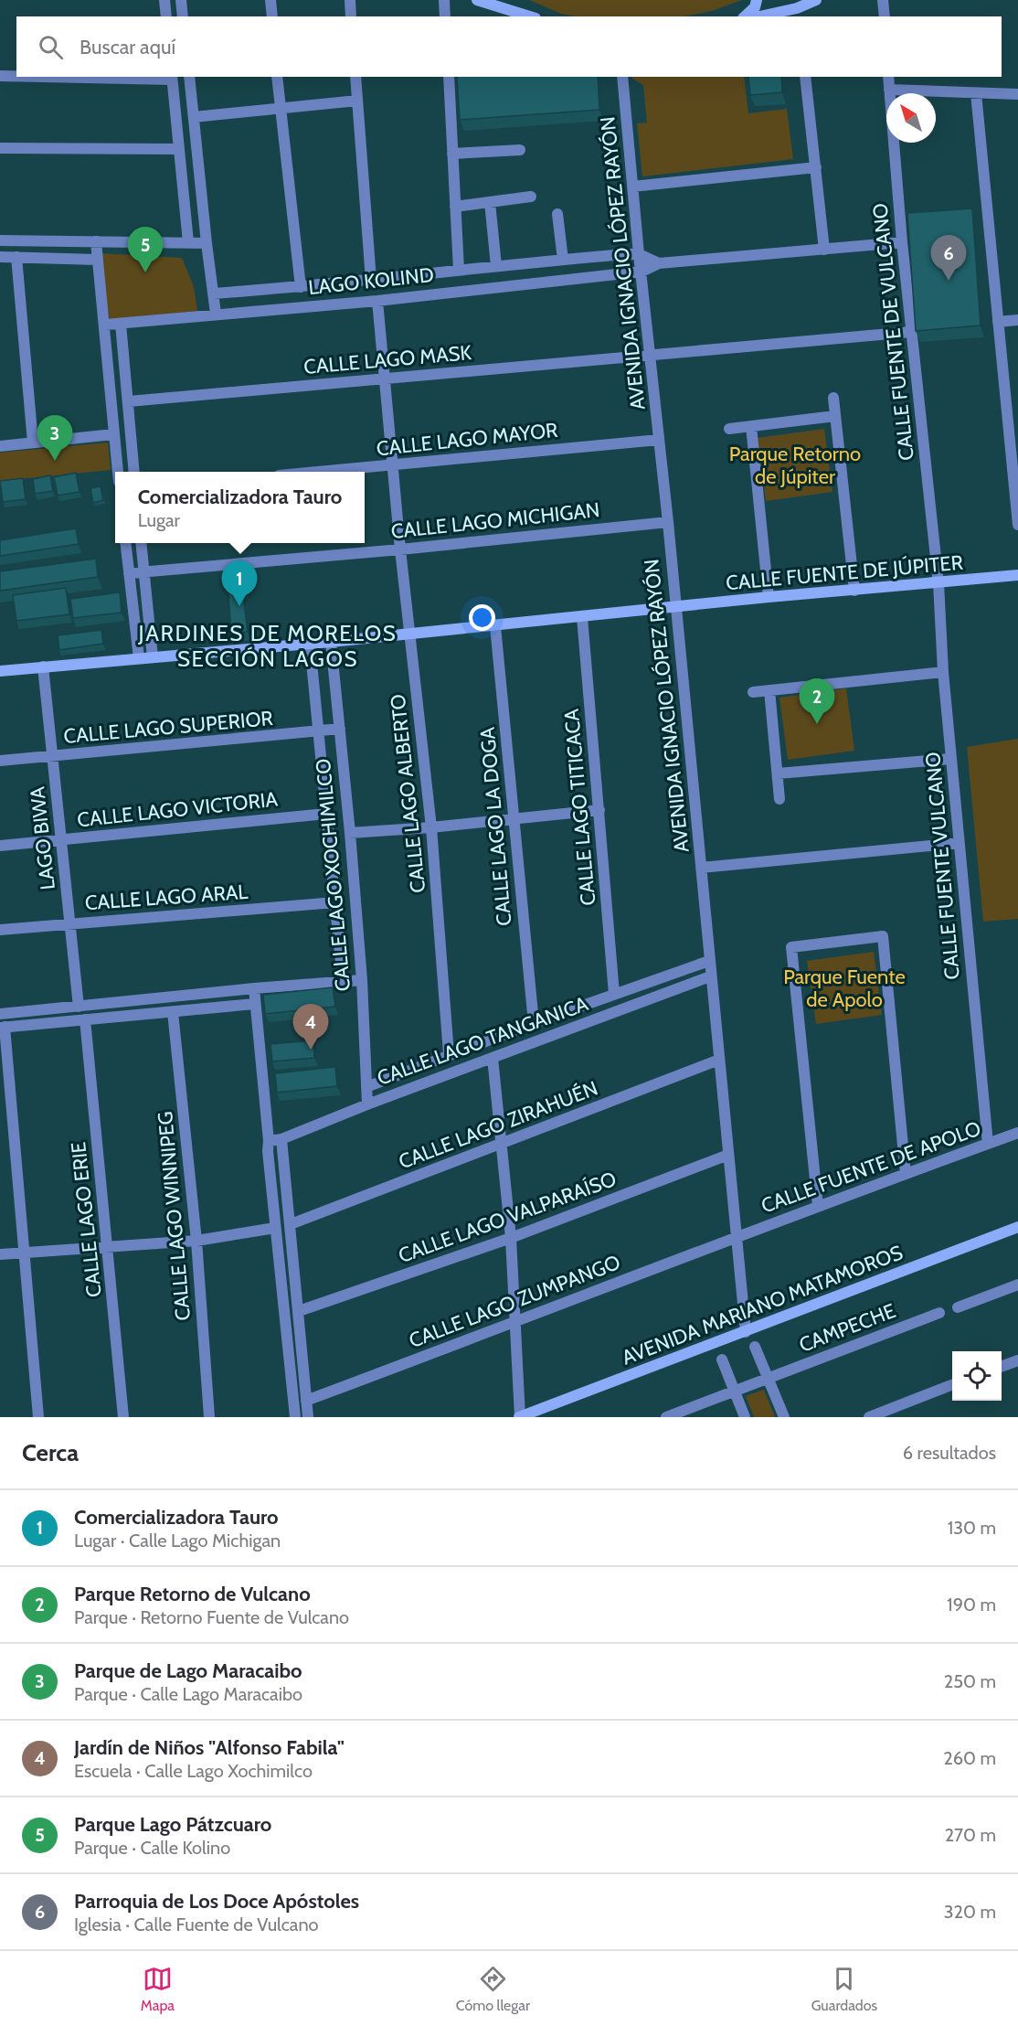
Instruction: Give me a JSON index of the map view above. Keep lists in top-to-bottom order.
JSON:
{
  "streets": {
    "street": [
      "AVENIDA IGNACIO LÓPEZ RAYÓN",
      "LAGO KOLIND",
      "CALLE FUENTE DE VULCANO",
      "CALLE LAGO MASK",
      "CALLE LAGO MAYOR",
      "CALLE LAGO MICHIGAN",
      "CALLE FUENTE DE JÚPITER",
      "CALLE LAGO SUPERIOR",
      "CALLE LAGO ALBERTO",
      "CALLE LAGO TITICACA",
      "CALLE LAGO VICTORIA",
      "CALLE LAGO LA DOGA",
      "LAGO BIWA",
      "CALLE FUENTE VULCANO",
      "CALLE LAGO XOCHIMILCO",
      "CALLE LAGO ARAL",
      "CALLE LAGO TANGANICA",
      "CALLE LAGO ZIRAHUÉN",
      "CALLE FUENTE DE APOLO",
      "CALLE LAGO WINNIPEG",
      "CALLE LAGO VALPARAÍSO",
      "CALLE LAGO ERIE",
      "CALLE LAGO ZUMPANGO",
      "AVENIDA MARIANO MATAMOROS",
      "CAMPECHE"
    ]
  },
  "crossings": [
    ["AVENIDA IGNACIO LÓPEZ RAYÓN", "LAGO KOLIND"],
    ["AVENIDA IGNACIO LÓPEZ RAYÓN", "CALLE LAGO MASK"],
    ["AVENIDA IGNACIO LÓPEZ RAYÓN", "CALLE LAGO MAYOR"],
    ["AVENIDA IGNACIO LÓPEZ RAYÓN", "CALLE LAGO MICHIGAN"],
    ["AVENIDA IGNACIO LÓPEZ RAYÓN", "CALLE FUENTE DE JÚPITER"],
    ["AVENIDA IGNACIO LÓPEZ RAYÓN", "CALLE LAGO TANGANICA"],
    ["AVENIDA IGNACIO LÓPEZ RAYÓN", "CALLE LAGO ZIRAHUÉN"],
    ["AVENIDA IGNACIO LÓPEZ RAYÓN", "CALLE FUENTE DE APOLO"],
    ["AVENIDA IGNACIO LÓPEZ RAYÓN", "CALLE LAGO VALPARAÍSO"],
    ["AVENIDA IGNACIO LÓPEZ RAYÓN", "CALLE LAGO ZUMPANGO"],
    ["AVENIDA IGNACIO LÓPEZ RAYÓN", "AVENIDA MARIANO MATAMOROS"],
    ["LAGO KOLIND", "CALLE LAGO ALBERTO"],
    ["CALLE FUENTE DE VULCANO", "CALLE LAGO MASK"],
    ["CALLE FUENTE DE VULCANO", "CALLE FUENTE DE JÚPITER"],
    ["CALLE FUENTE DE VULCANO", "CALLE FUENTE VULCANO"],
    ["CALLE LAGO MASK", "CALLE LAGO ALBERTO"],
    ["CALLE LAGO MAYOR", "CALLE LAGO ALBERTO"],
    ["CALLE LAGO MICHIGAN", "CALLE LAGO ALBERTO"],
    ["CALLE FUENTE DE JÚPITER", "CALLE LAGO ALBERTO"],
    ["CALLE FUENTE DE JÚPITER", "CALLE LAGO TITICACA"],
    ["CALLE FUENTE DE JÚPITER", "CALLE LAGO LA DOGA"],
    ["CALLE FUENTE DE JÚPITER", "LAGO BIWA"],
    ["CALLE FUENTE DE JÚPITER", "CALLE FUENTE VULCANO"],
    ["CALLE FUENTE DE JÚPITER", "CALLE LAGO XOCHIMILCO"],
    ["CALLE LAGO SUPERIOR", "LAGO BIWA"],
    ["CALLE LAGO SUPERIOR", "CALLE LAGO XOCHIMILCO"],
    ["CALLE LAGO ALBERTO", "CALLE LAGO TANGANICA"],
    ["CALLE LAGO TITICACA", "CALLE LAGO TANGANICA"],
    ["CALLE LAGO VICTORIA", "LAGO BIWA"],
    ["CALLE LAGO VICTORIA", "CALLE LAGO XOCHIMILCO"],
    ["CALLE LAGO LA DOGA", "CALLE LAGO TANGANICA"],
    ["LAGO BIWA", "CALLE LAGO ARAL"],
    ["CALLE FUENTE VULCANO", "CALLE FUENTE DE APOLO"],
    ["CALLE LAGO XOCHIMILCO", "CALLE LAGO ARAL"],
    ["CALLE LAGO XOCHIMILCO", "CALLE LAGO TANGANICA"],
    ["CALLE FUENTE DE APOLO", "CALLE LAGO ZUMPANGO"]
  ],
  "districts": ["JARDINES DE MORELOS SECCIÓN LAGOS"],
  "parks": ["Parque Retorno de Júpiter", "Parque Fuente de Apolo"],
  "north": "top left",
  "page": {
    "search": "Buscar aquí",
    "pins": [
      "5",
      "6",
      "3",
      "1",
      "2",
      "4"
    ],
    "popup": ["Comercializadora Tauro", "Lugar"],
    "heading": ["Cerca", "6 resultados"],
    "list": [
      {
        "mark": "1",
        "name": "Comercializadora Tauro",
        "note": "Lugar · Calle Lago Michigan",
        "value": "130 m"
      },
      {
        "mark": "2",
        "name": "Parque Retorno de Vulcano",
        "note": "Parque · Retorno Fuente de Vulcano",
        "value": "190 m"
      },
      {
        "mark": "3",
        "name": "Parque de Lago Maracaibo",
        "note": "Parque · Calle Lago Maracaibo",
        "value": "250 m"
      },
      {
        "mark": "4",
        "name": "Jardín de Niños \"Alfonso Fabila\"",
        "note": "Escuela · Calle Lago Xochimilco",
        "value": "260 m"
      },
      {
        "mark": "5",
        "name": "Parque Lago Pátzcuaro",
        "note": "Parque · Calle Kolino",
        "value": "270 m"
      },
      {
        "mark": "6",
        "name": "Parroquia de Los Doce Apóstoles",
        "note": "Iglesia · Calle Fuente de Vulcano",
        "value": "320 m"
      }
    ],
    "nav": ["Mapa", "Cómo llegar", "Guardados"]
  }
}
